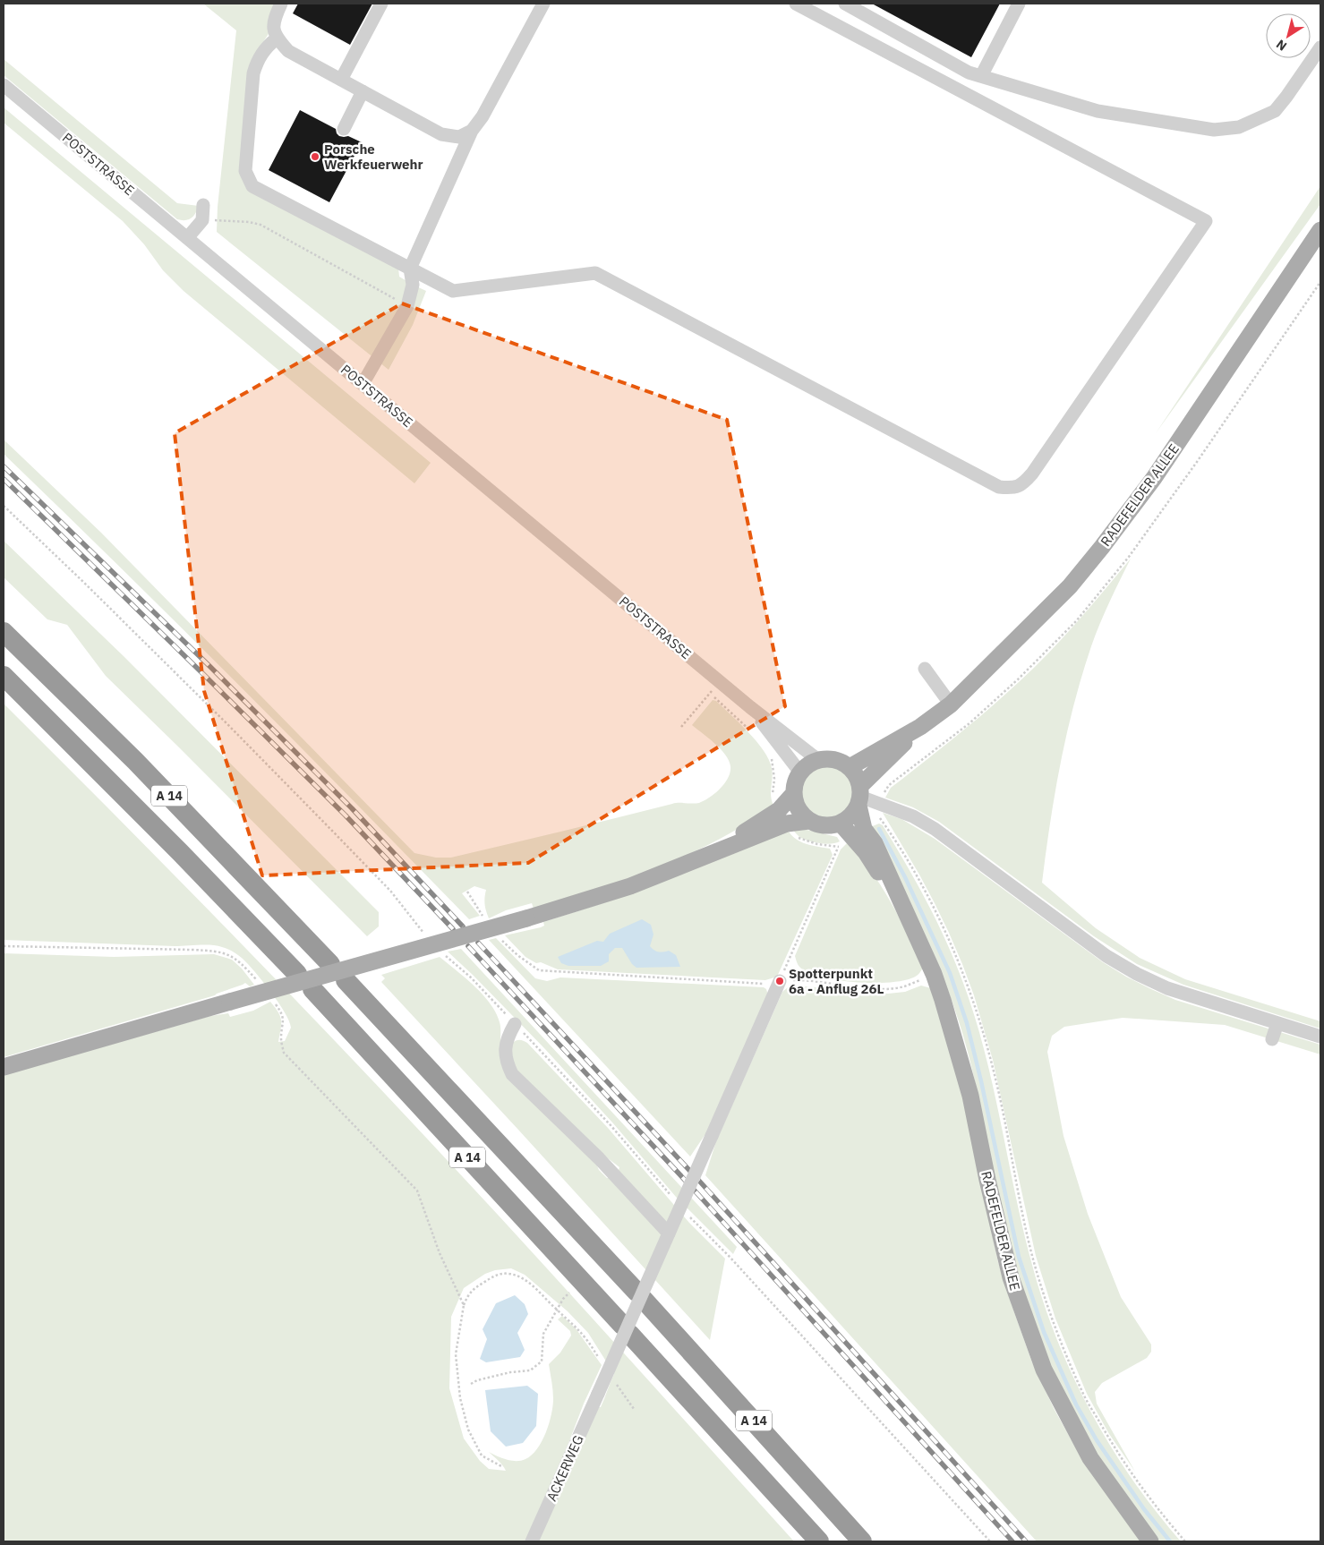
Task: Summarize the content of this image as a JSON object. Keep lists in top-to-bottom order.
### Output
{
  "streets": {
    "highway": ["A 14"],
    "main road": ["RADEFELDER ALLEE"],
    "street": ["POSTSTRASSE", "ACKERWEG"]
  },
  "crossings": [
    ["POSTSTRASSE", "RADEFELDER ALLEE"]
  ],
  "places": ["Porsche Werkfeuerwehr", "Spotterpunkt 6a - Anflug 26L"],
  "north": "bottom left"
}
